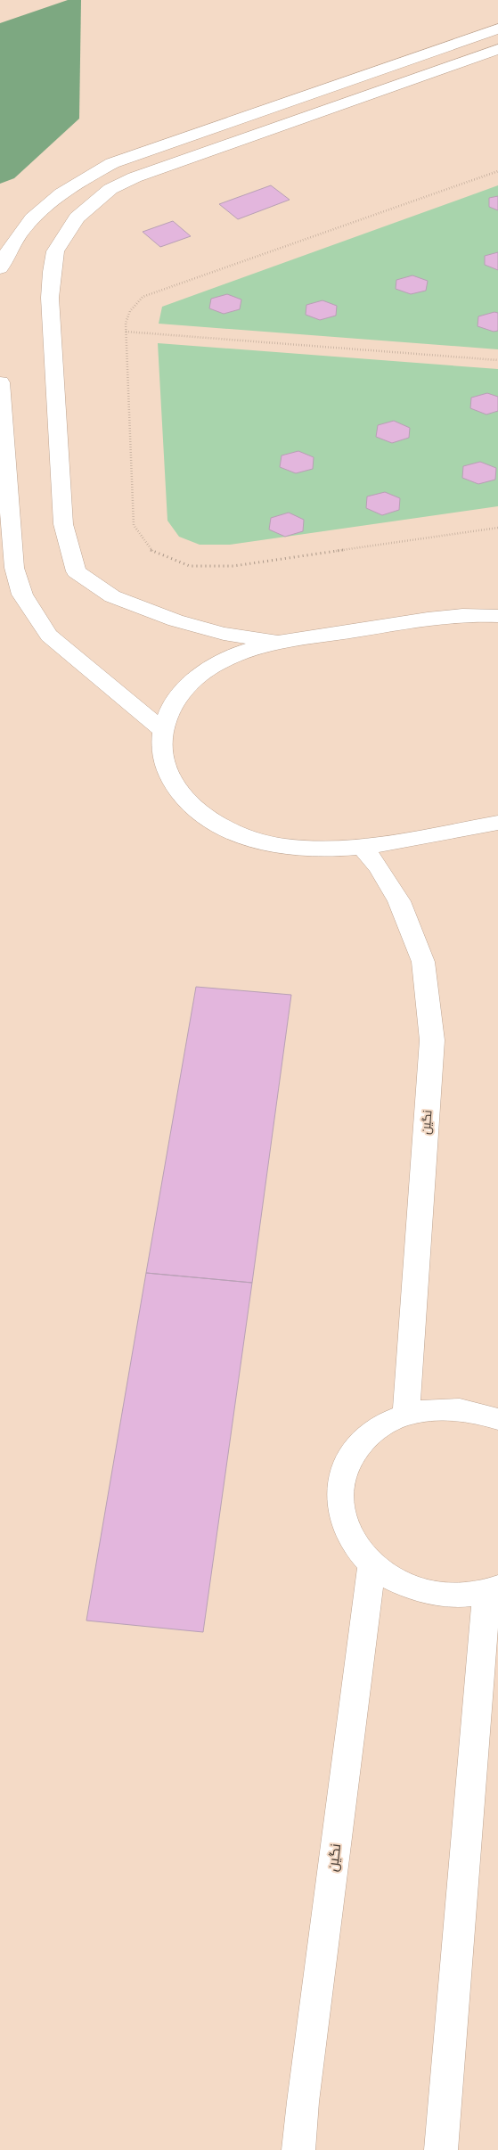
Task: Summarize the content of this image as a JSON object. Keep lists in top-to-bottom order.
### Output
{
  "streets": {
    "street": ["نگین"]
  }
}
